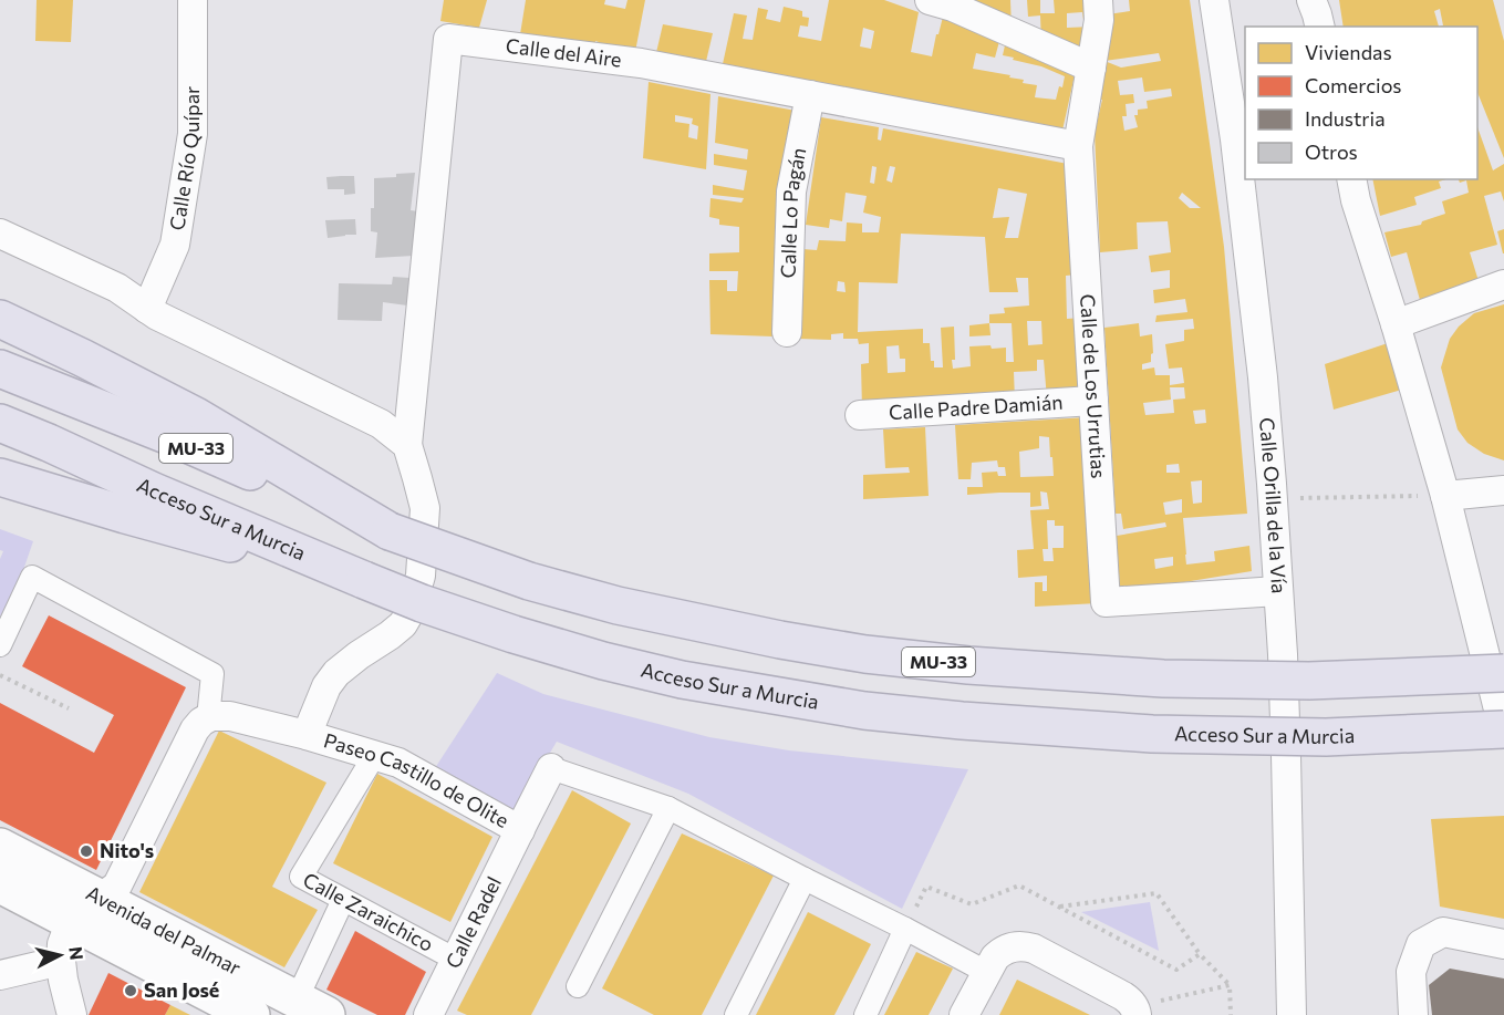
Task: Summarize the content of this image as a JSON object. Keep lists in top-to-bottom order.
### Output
{
  "streets": {
    "highway": ["MU-33", "Acceso Sur a Murcia"],
    "main road": ["Avenida del Palmar"],
    "street": [
      "Calle del Aire",
      "Calle Río Quípar",
      "Calle Lo Pagán",
      "Calle de Los Urrutias",
      "Calle Padre Damián",
      "Calle Orilla de la Vía",
      "Paseo Castillo de Olite",
      "Calle Zaraichico",
      "Calle Radel"
    ]
  },
  "crossings": [
    ["Calle del Aire", "Calle Lo Pagán"],
    ["Calle del Aire", "Calle de Los Urrutias"],
    ["Calle de Los Urrutias", "Calle Padre Damián"],
    ["Calle de Los Urrutias", "Calle Orilla de la Vía"],
    ["Paseo Castillo de Olite", "Calle Zaraichico"],
    ["Paseo Castillo de Olite", "Calle Radel"],
    ["Calle Zaraichico", "Calle Radel"]
  ],
  "places": ["Nito's", "San José"],
  "legend": [
    "Viviendas",
    "Comercios",
    "Industria",
    "Otros"
  ],
  "north": "right"
}
